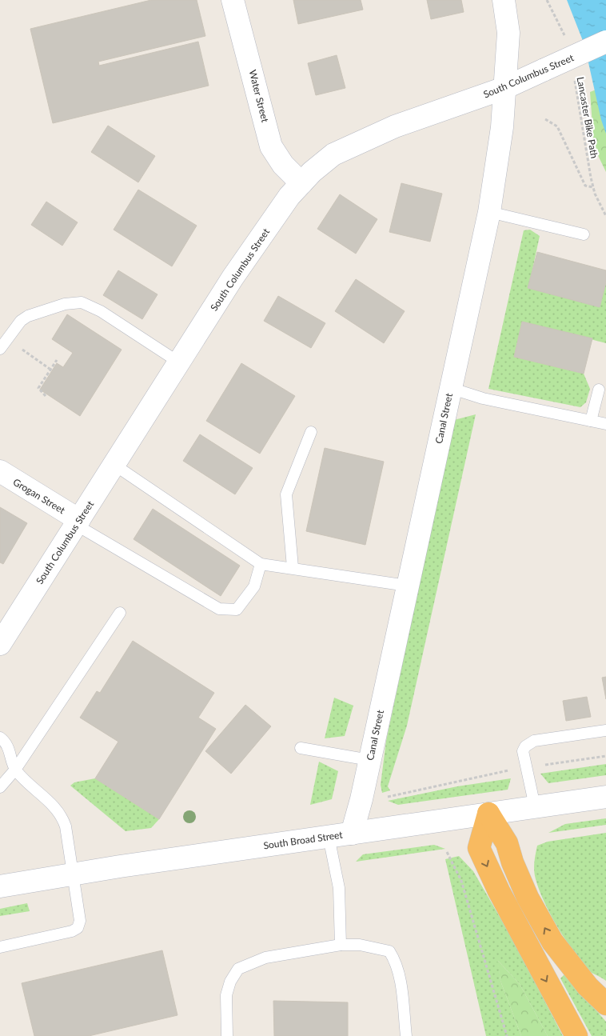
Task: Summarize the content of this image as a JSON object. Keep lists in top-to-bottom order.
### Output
{
  "streets": {
    "street": [
      "South Columbus Street",
      "Water Street",
      "Canal Street",
      "Grogan Street",
      "South Broad Street"
    ],
    "path": ["Lancaster Bike Path"]
  },
  "crossings": [
    ["South Columbus Street", "Water Street"],
    ["South Columbus Street", "Canal Street"],
    ["South Columbus Street", "Grogan Street"],
    ["Canal Street", "South Broad Street"]
  ]
}
